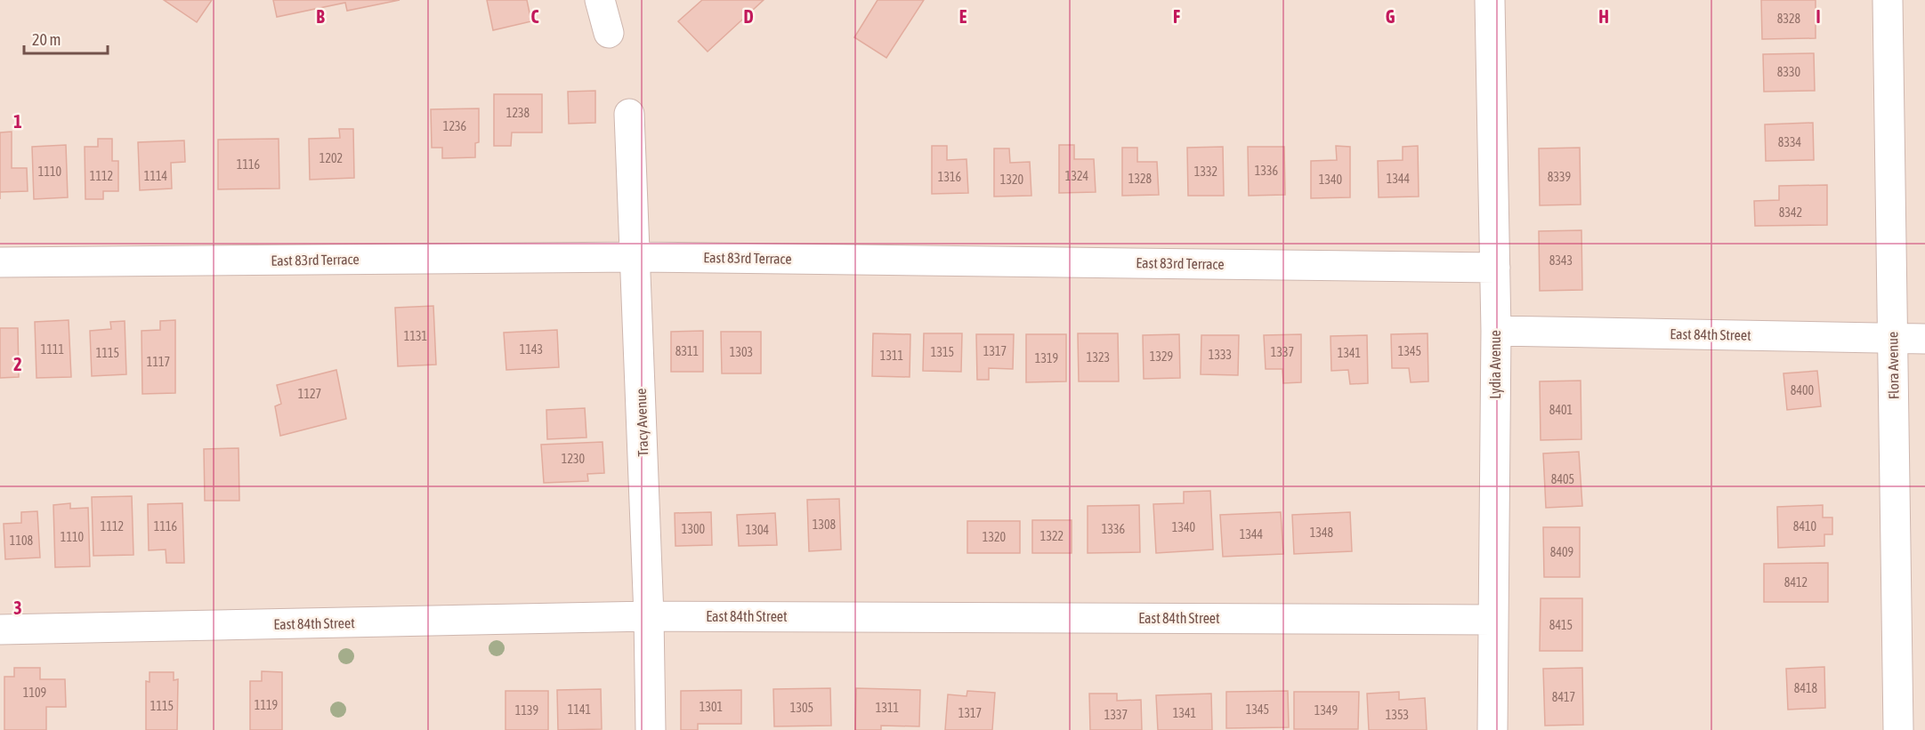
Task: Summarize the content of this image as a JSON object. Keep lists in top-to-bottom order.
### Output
{
  "streets": {
    "street": [
      "East 83rd Terrace",
      "East 84th Street",
      "Lydia Avenue",
      "Flora Avenue",
      "Tracy Avenue"
    ]
  },
  "crossings": [
    ["East 83rd Terrace", "Lydia Avenue"],
    ["East 83rd Terrace", "Tracy Avenue"],
    ["East 84th Street", "Lydia Avenue"],
    ["East 84th Street", "Flora Avenue"],
    ["East 84th Street", "Tracy Avenue"]
  ],
  "house_numbers": [
    "8328",
    "8330",
    "1238",
    "1236",
    "8334",
    "1202",
    "1116",
    "1336",
    "1110",
    "1332",
    "1112",
    "1114",
    "1324",
    "1316",
    "8339",
    "1328",
    "1344",
    "1320",
    "1340",
    "8342",
    "8343",
    "1131",
    "1111",
    "1143",
    "8311",
    "1317",
    "1345",
    "1303",
    "1315",
    "1337",
    "1115",
    "1341",
    "1333",
    "1311",
    "1329",
    "1323",
    "1319",
    "1117",
    "8400",
    "1127",
    "8401",
    "1230",
    "8405",
    "1308",
    "1112",
    "1116",
    "8410",
    "1340",
    "1300",
    "1336",
    "1304",
    "1348",
    "1344",
    "1322",
    "1110",
    "1320",
    "1108",
    "8409",
    "8412",
    "8415",
    "8418",
    "1109",
    "8417",
    "1119",
    "1115",
    "1301",
    "1305",
    "1311",
    "1141",
    "1345",
    "1139",
    "1349",
    "1317",
    "1341",
    "1337",
    "1353"
  ],
  "scale_bar": "20 m",
  "grid": {
    "columns": [
      "B",
      "C",
      "D",
      "E",
      "F",
      "G",
      "H",
      "I"
    ],
    "rows": ["1", "2", "3"]
  }
}
